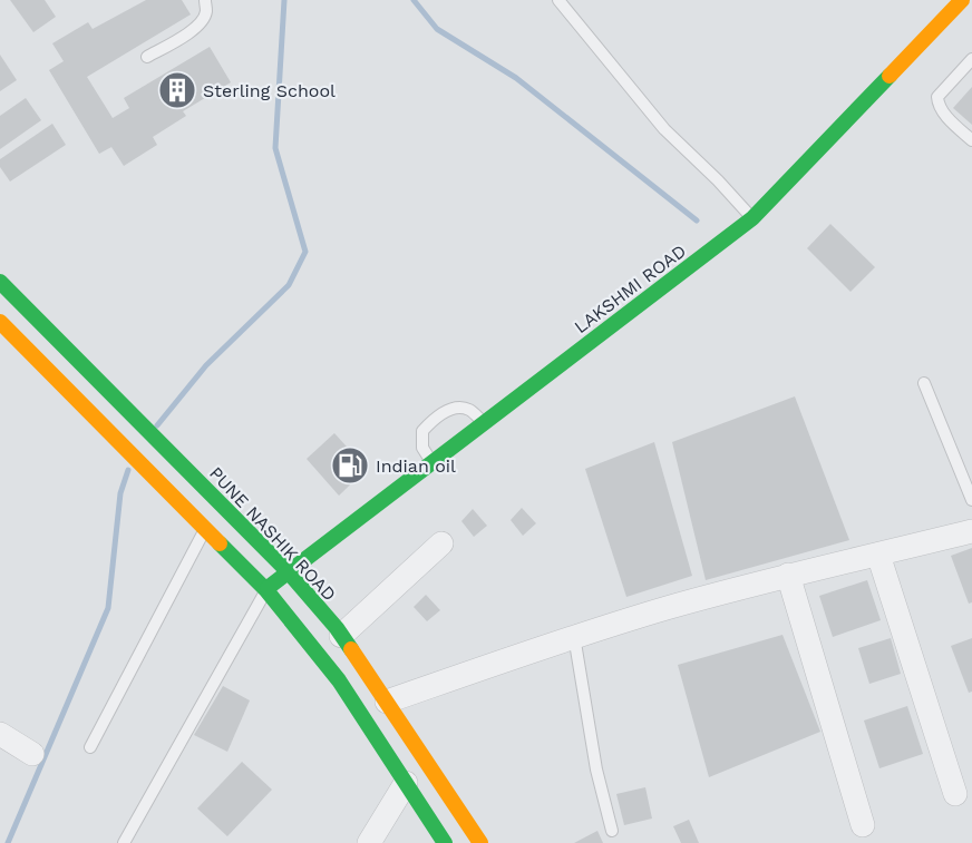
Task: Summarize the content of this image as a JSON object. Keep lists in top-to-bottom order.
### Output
{
  "streets": {
    "main road": ["LAKSHMI ROAD", "PUNE NASHIK ROAD"]
  },
  "crossings": [
    ["LAKSHMI ROAD", "PUNE NASHIK ROAD"]
  ],
  "places": {
    "building": ["Sterling School"],
    "fuel station": ["Indian oil"]
  }
}
